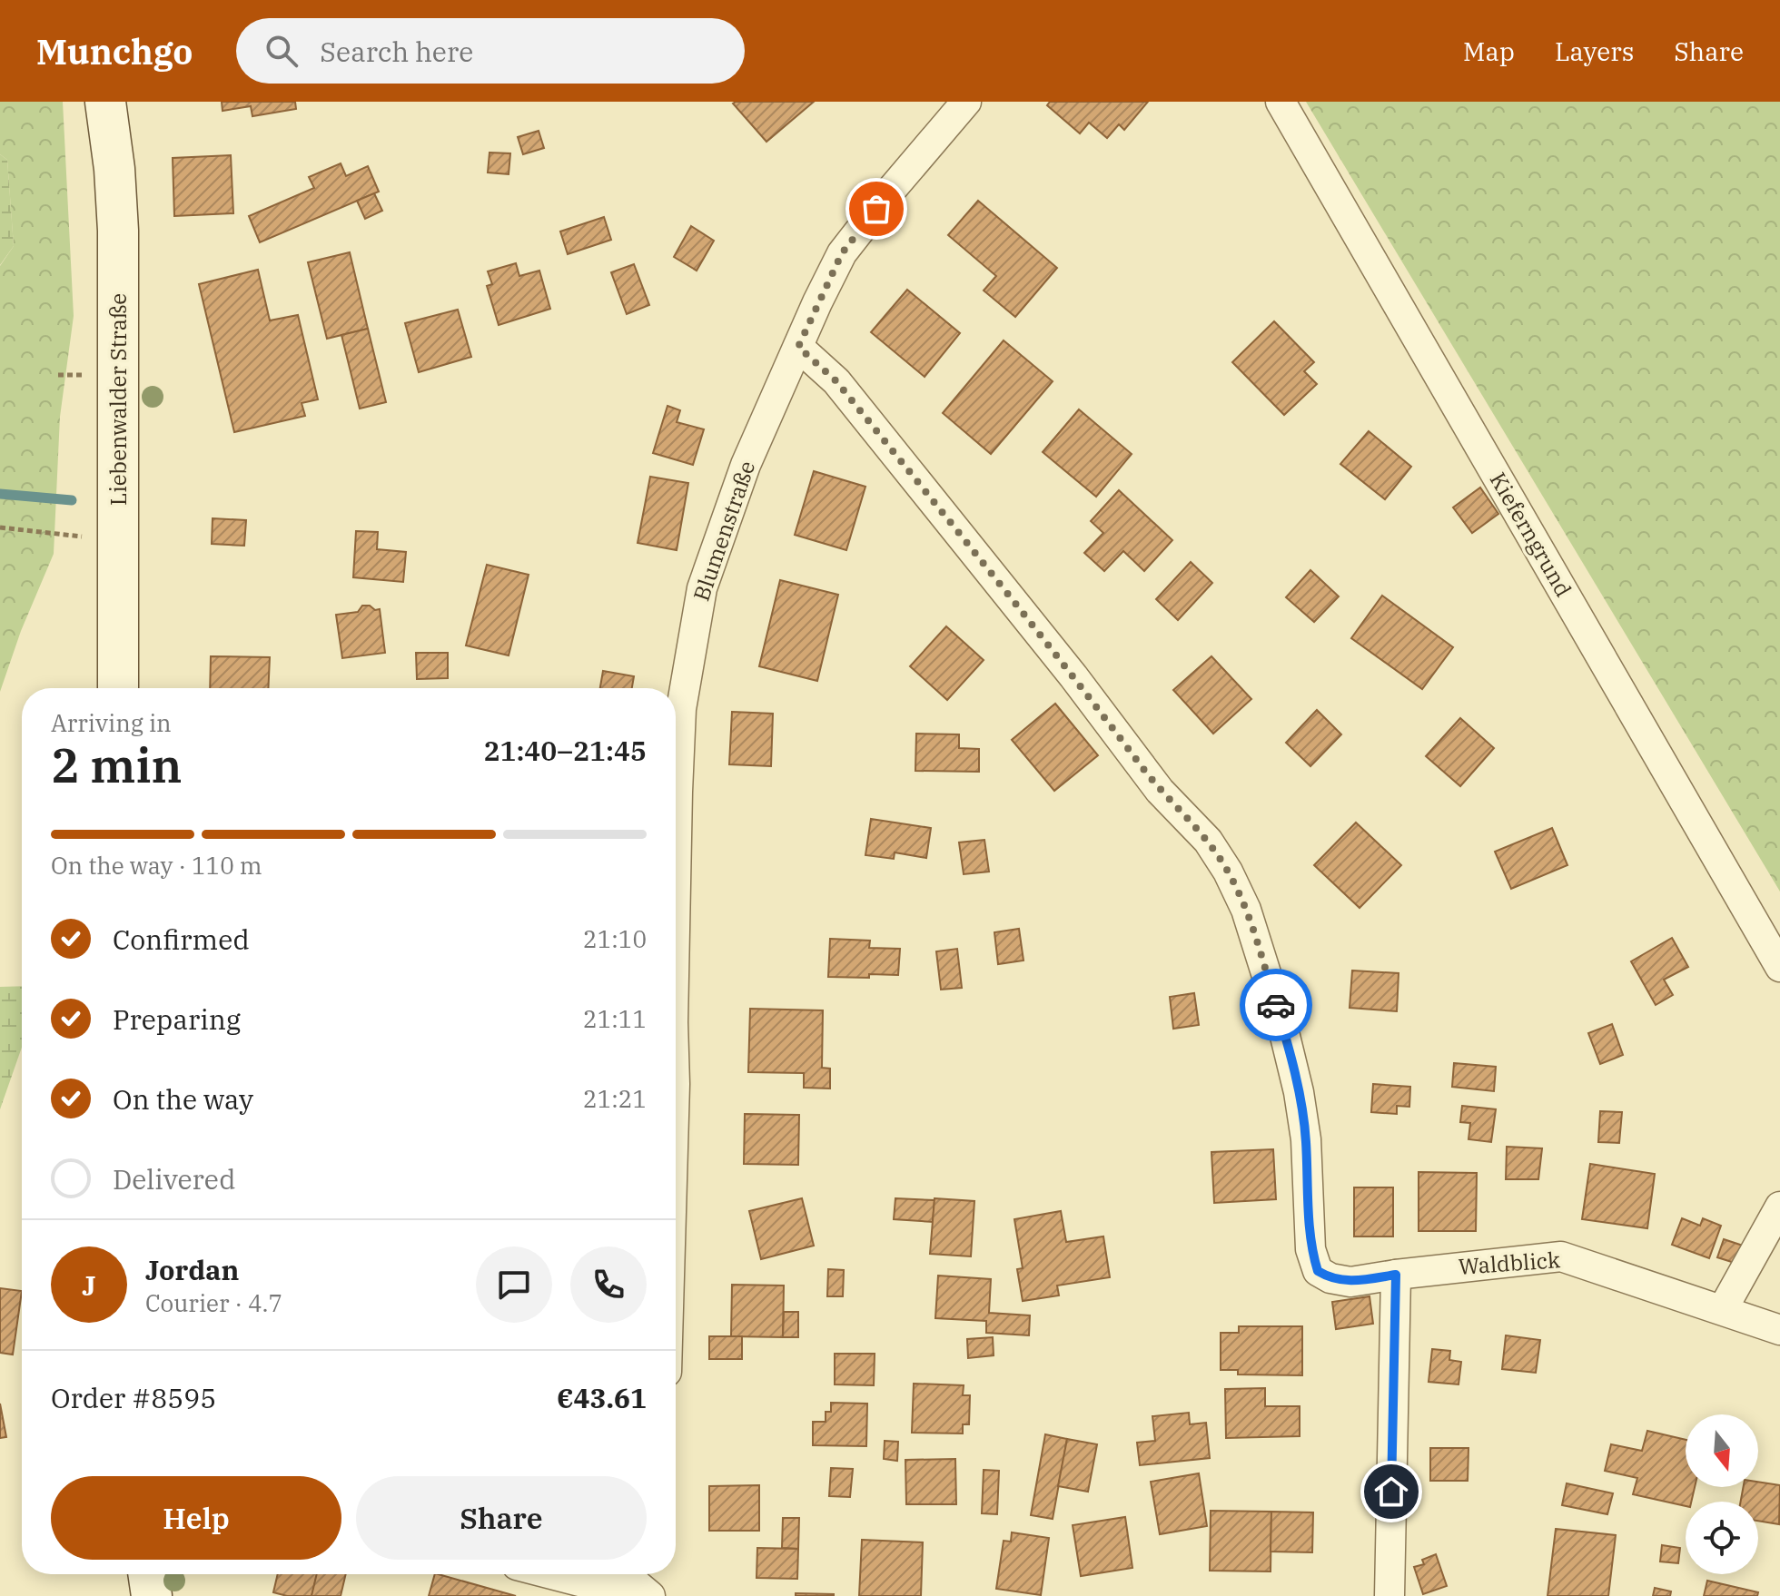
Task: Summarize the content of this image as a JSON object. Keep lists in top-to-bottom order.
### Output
{
  "streets": {
    "main road": ["Liebenwalder Straße"],
    "street": ["Blumenstraße", "Kieferngrund", "Waldblick"]
  },
  "crossings": [
    ["Blumenstraße", "Waldblick"]
  ],
  "north": "bottom",
  "page": {
    "header": "Munchgo",
    "search": "Search here",
    "nav": ["Map", "Layers", "Share"],
    "heading": ["2 min", "Arriving in", "21:40–21:45"],
    "panel": [
      "Jordan",
      "Courier · 4.7",
      "Order #8595",
      "€43.61"
    ],
    "bar": "On the way · 110 m",
    "list": [
      ["Confirmed", "21:10"],
      ["Preparing", "21:11"],
      ["On the way", "21:21"],
      "Delivered"
    ],
    "round": "J",
    "buttons": ["Help", "Share"]
  }
}
